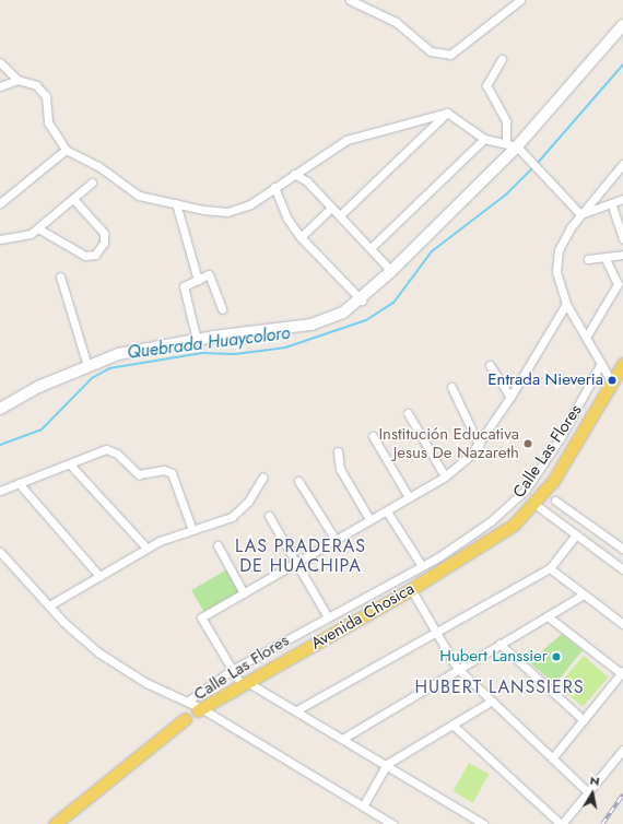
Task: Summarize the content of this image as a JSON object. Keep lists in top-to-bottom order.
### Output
{
  "streets": {
    "main road": ["Avenida Chosica"],
    "street": ["Calle Las Flores"]
  },
  "districts": ["LAS PRADERAS DE HUACHIPA", "HUBERT LANSSIERS"],
  "water": ["Quebrada Huaycoloro"],
  "places": ["Entrada Nieveria", "Institución Educativa Jesus De Nazareth", "Hubert Lanssier"],
  "north": "top"
}
